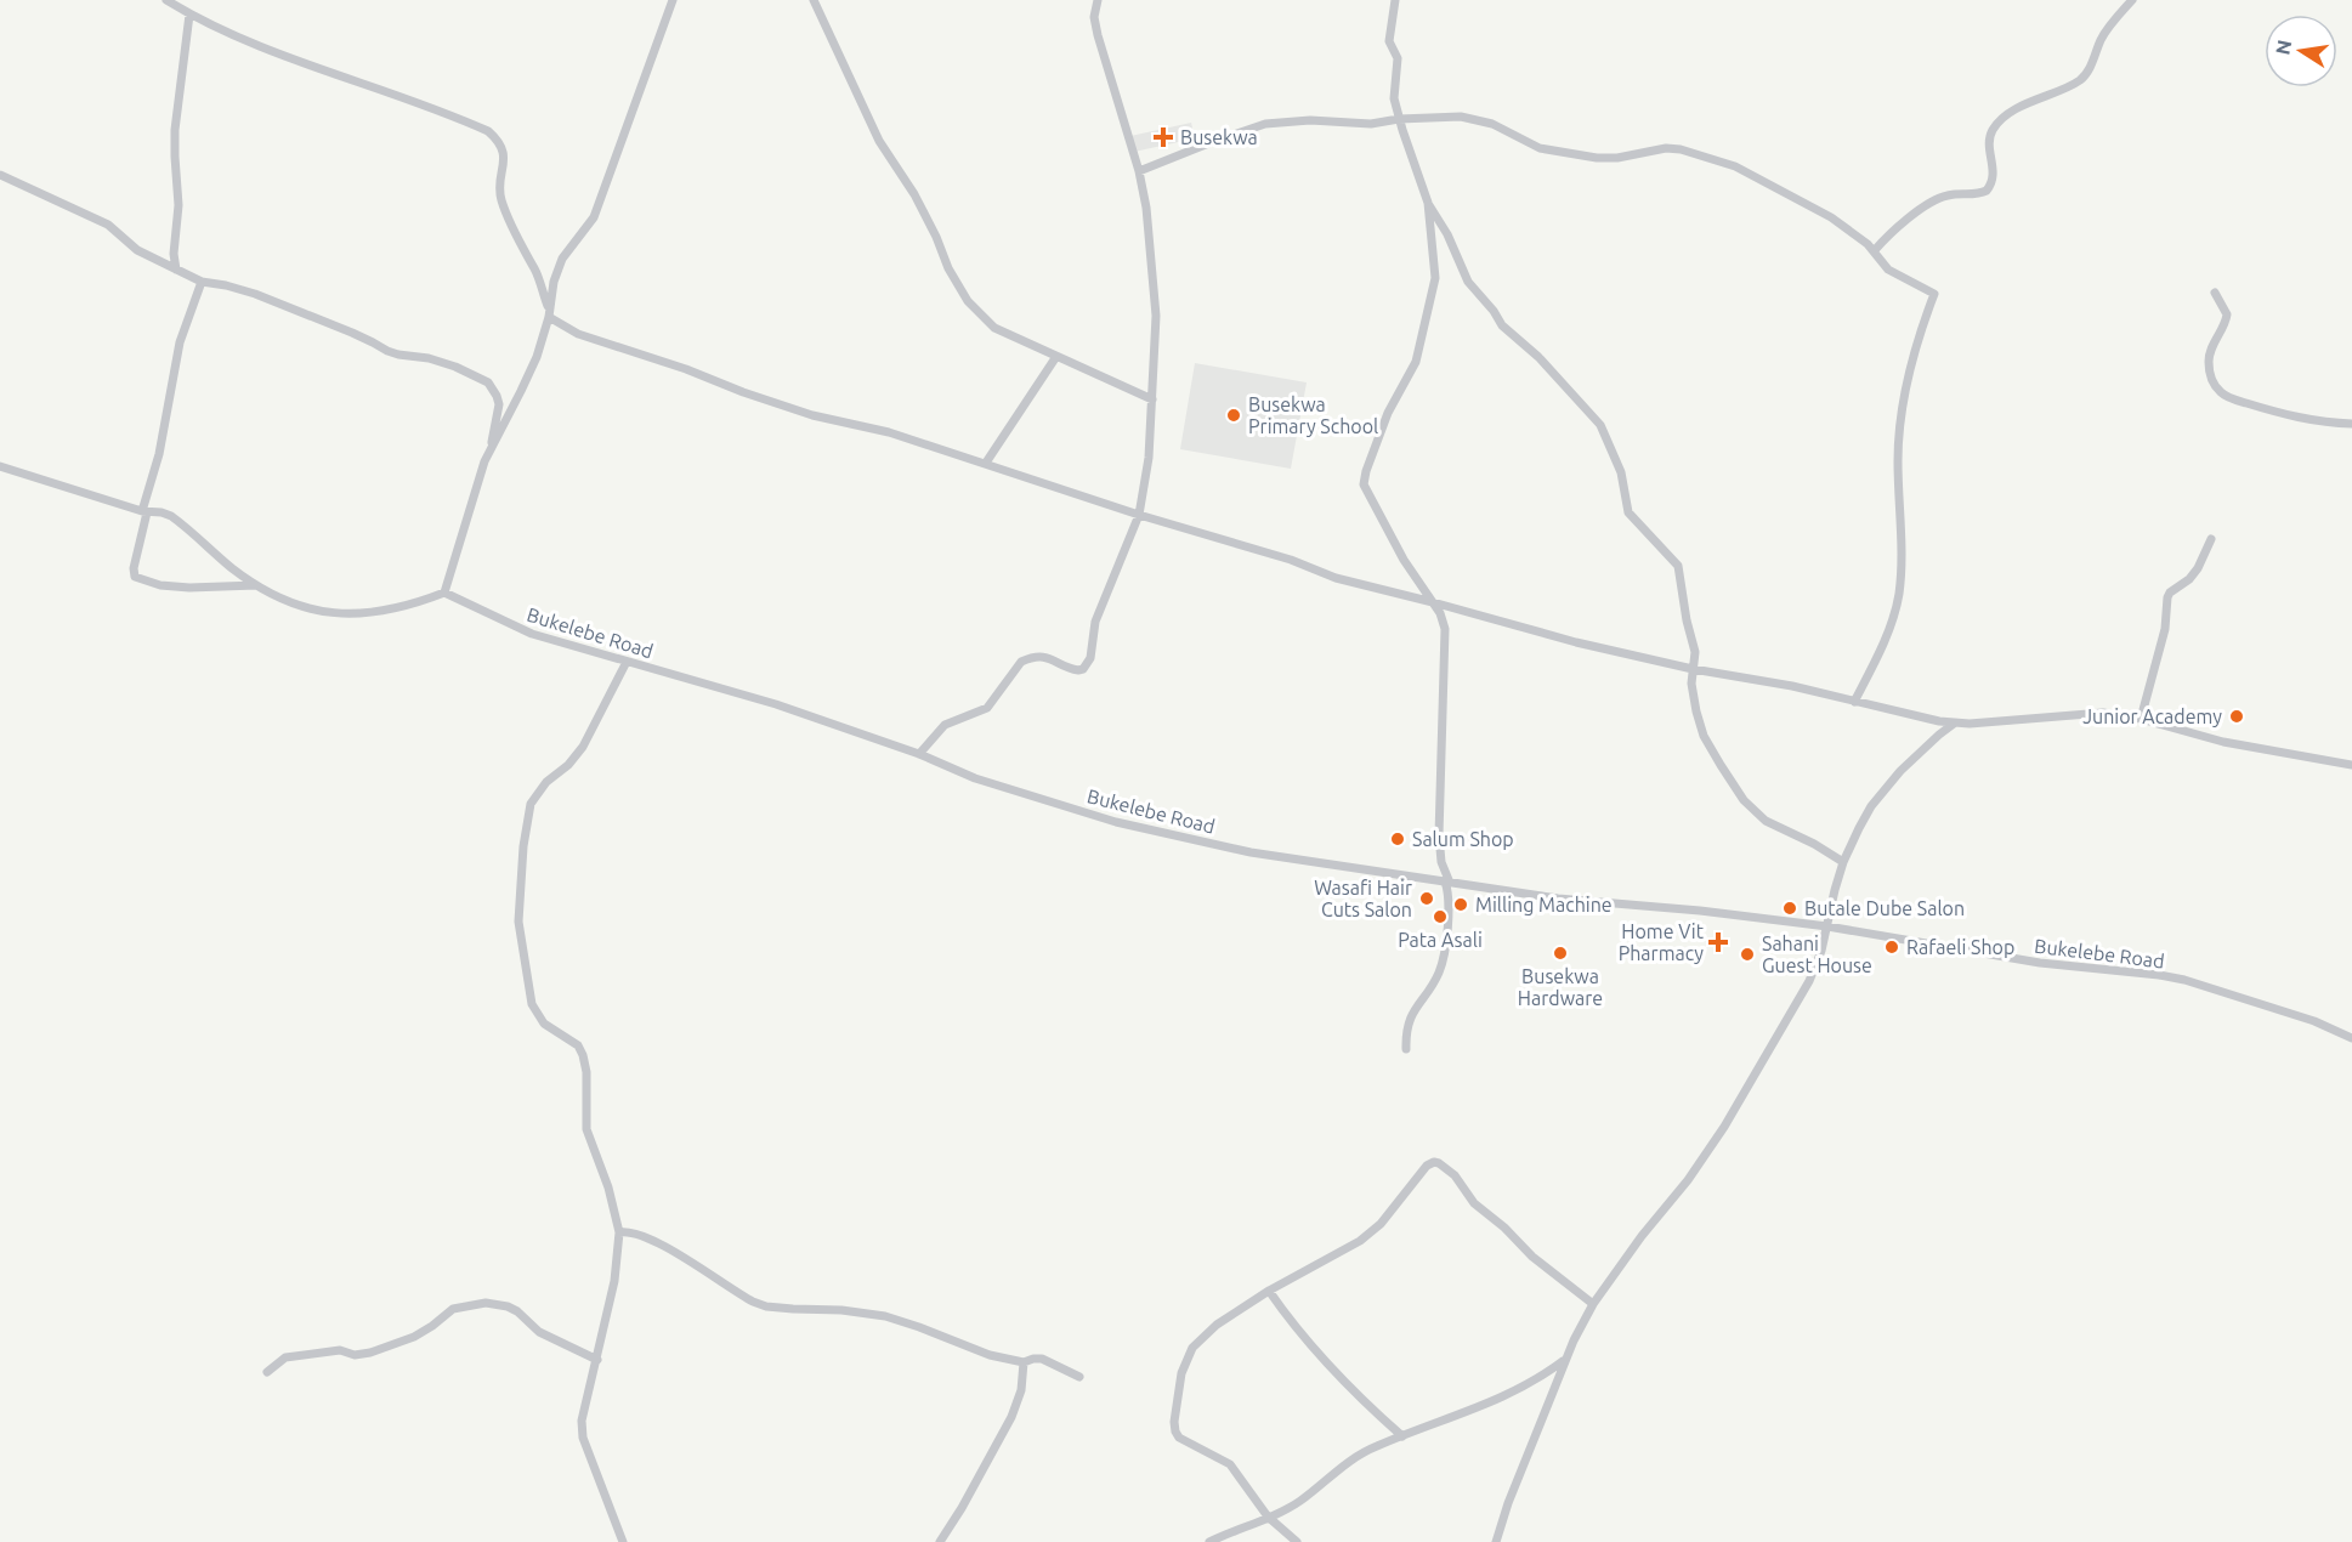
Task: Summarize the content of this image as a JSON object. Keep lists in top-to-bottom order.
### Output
{
  "streets": {
    "street": ["Bukelebe Road"]
  },
  "places": {
    "health": ["Busekwa", "Home Vit Pharmacy"],
    "other": [
      "Busekwa Primary School",
      "Junior Academy",
      "Salum Shop",
      "Wasafi Hair Cuts Salon",
      "Milling Machine",
      "Butale Dube Salon",
      "Pata Asali",
      "Rafaeli Shop",
      "Busekwa Hardware",
      "Sahani Guest House"
    ]
  },
  "north": "left"
}
